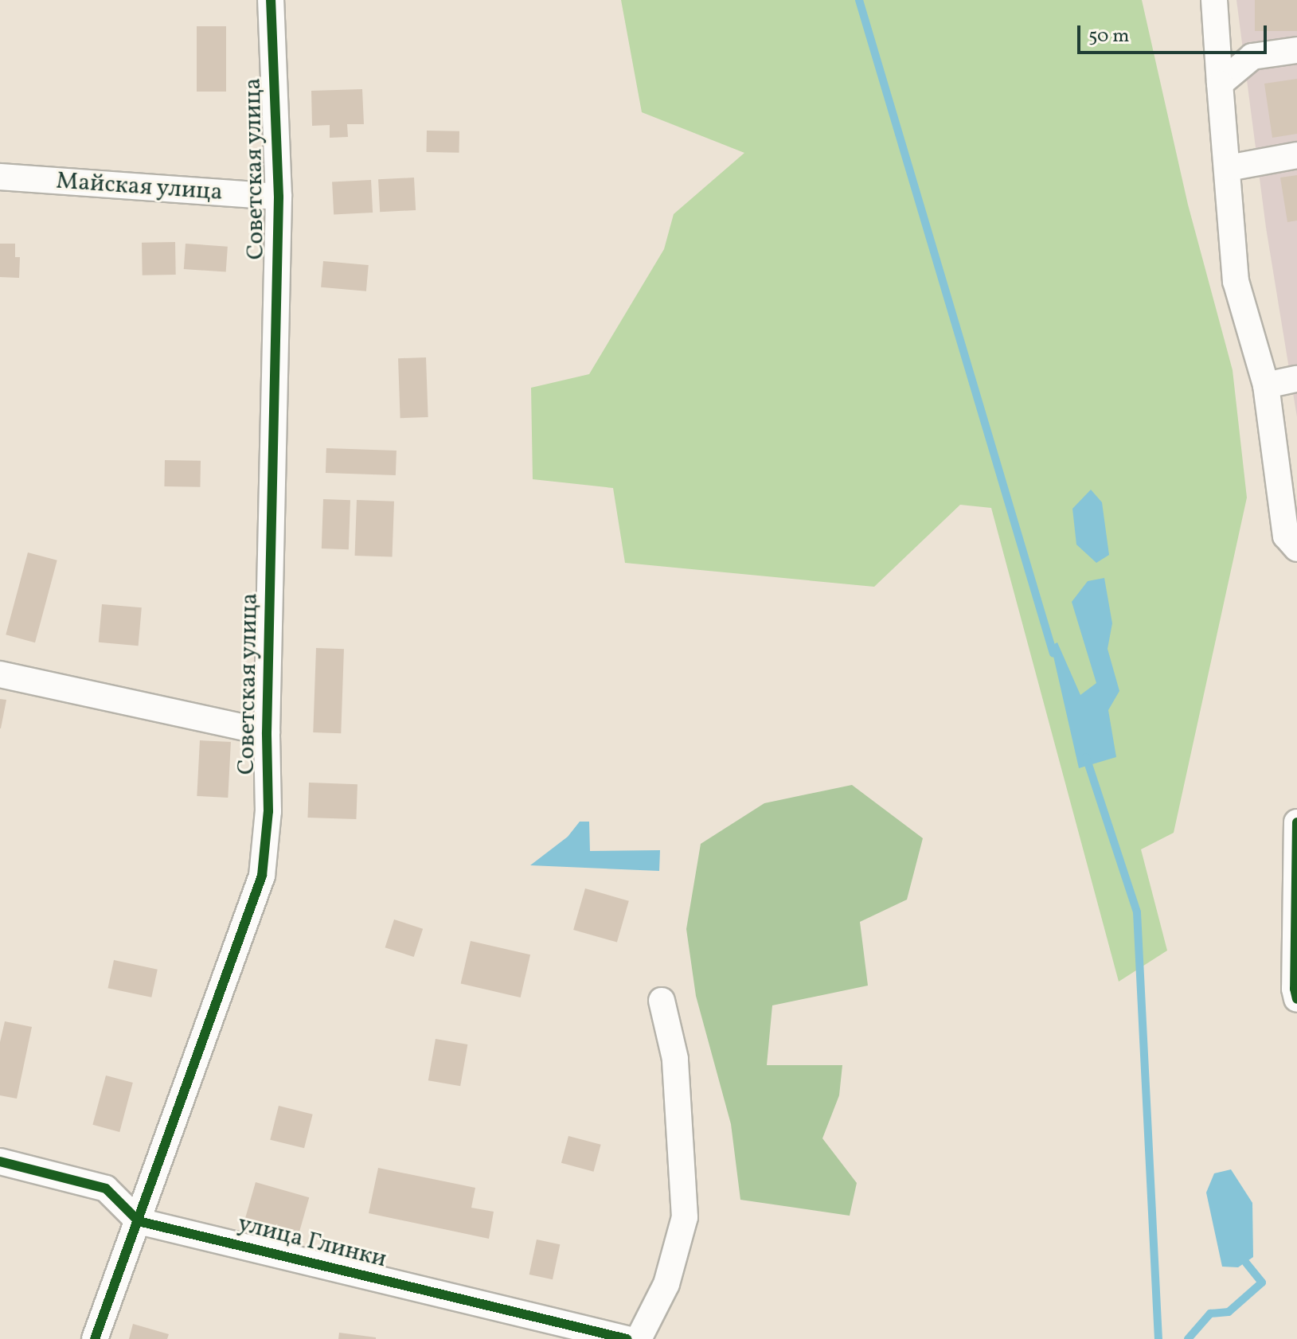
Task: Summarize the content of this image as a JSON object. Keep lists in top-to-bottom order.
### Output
{
  "streets": {
    "street": ["Советская улица", "Майская улица", "улица Глинки"]
  },
  "crossings": [
    ["Советская улица", "Майская улица"],
    ["Советская улица", "улица Глинки"]
  ],
  "scale_bar": "50 m"
}
